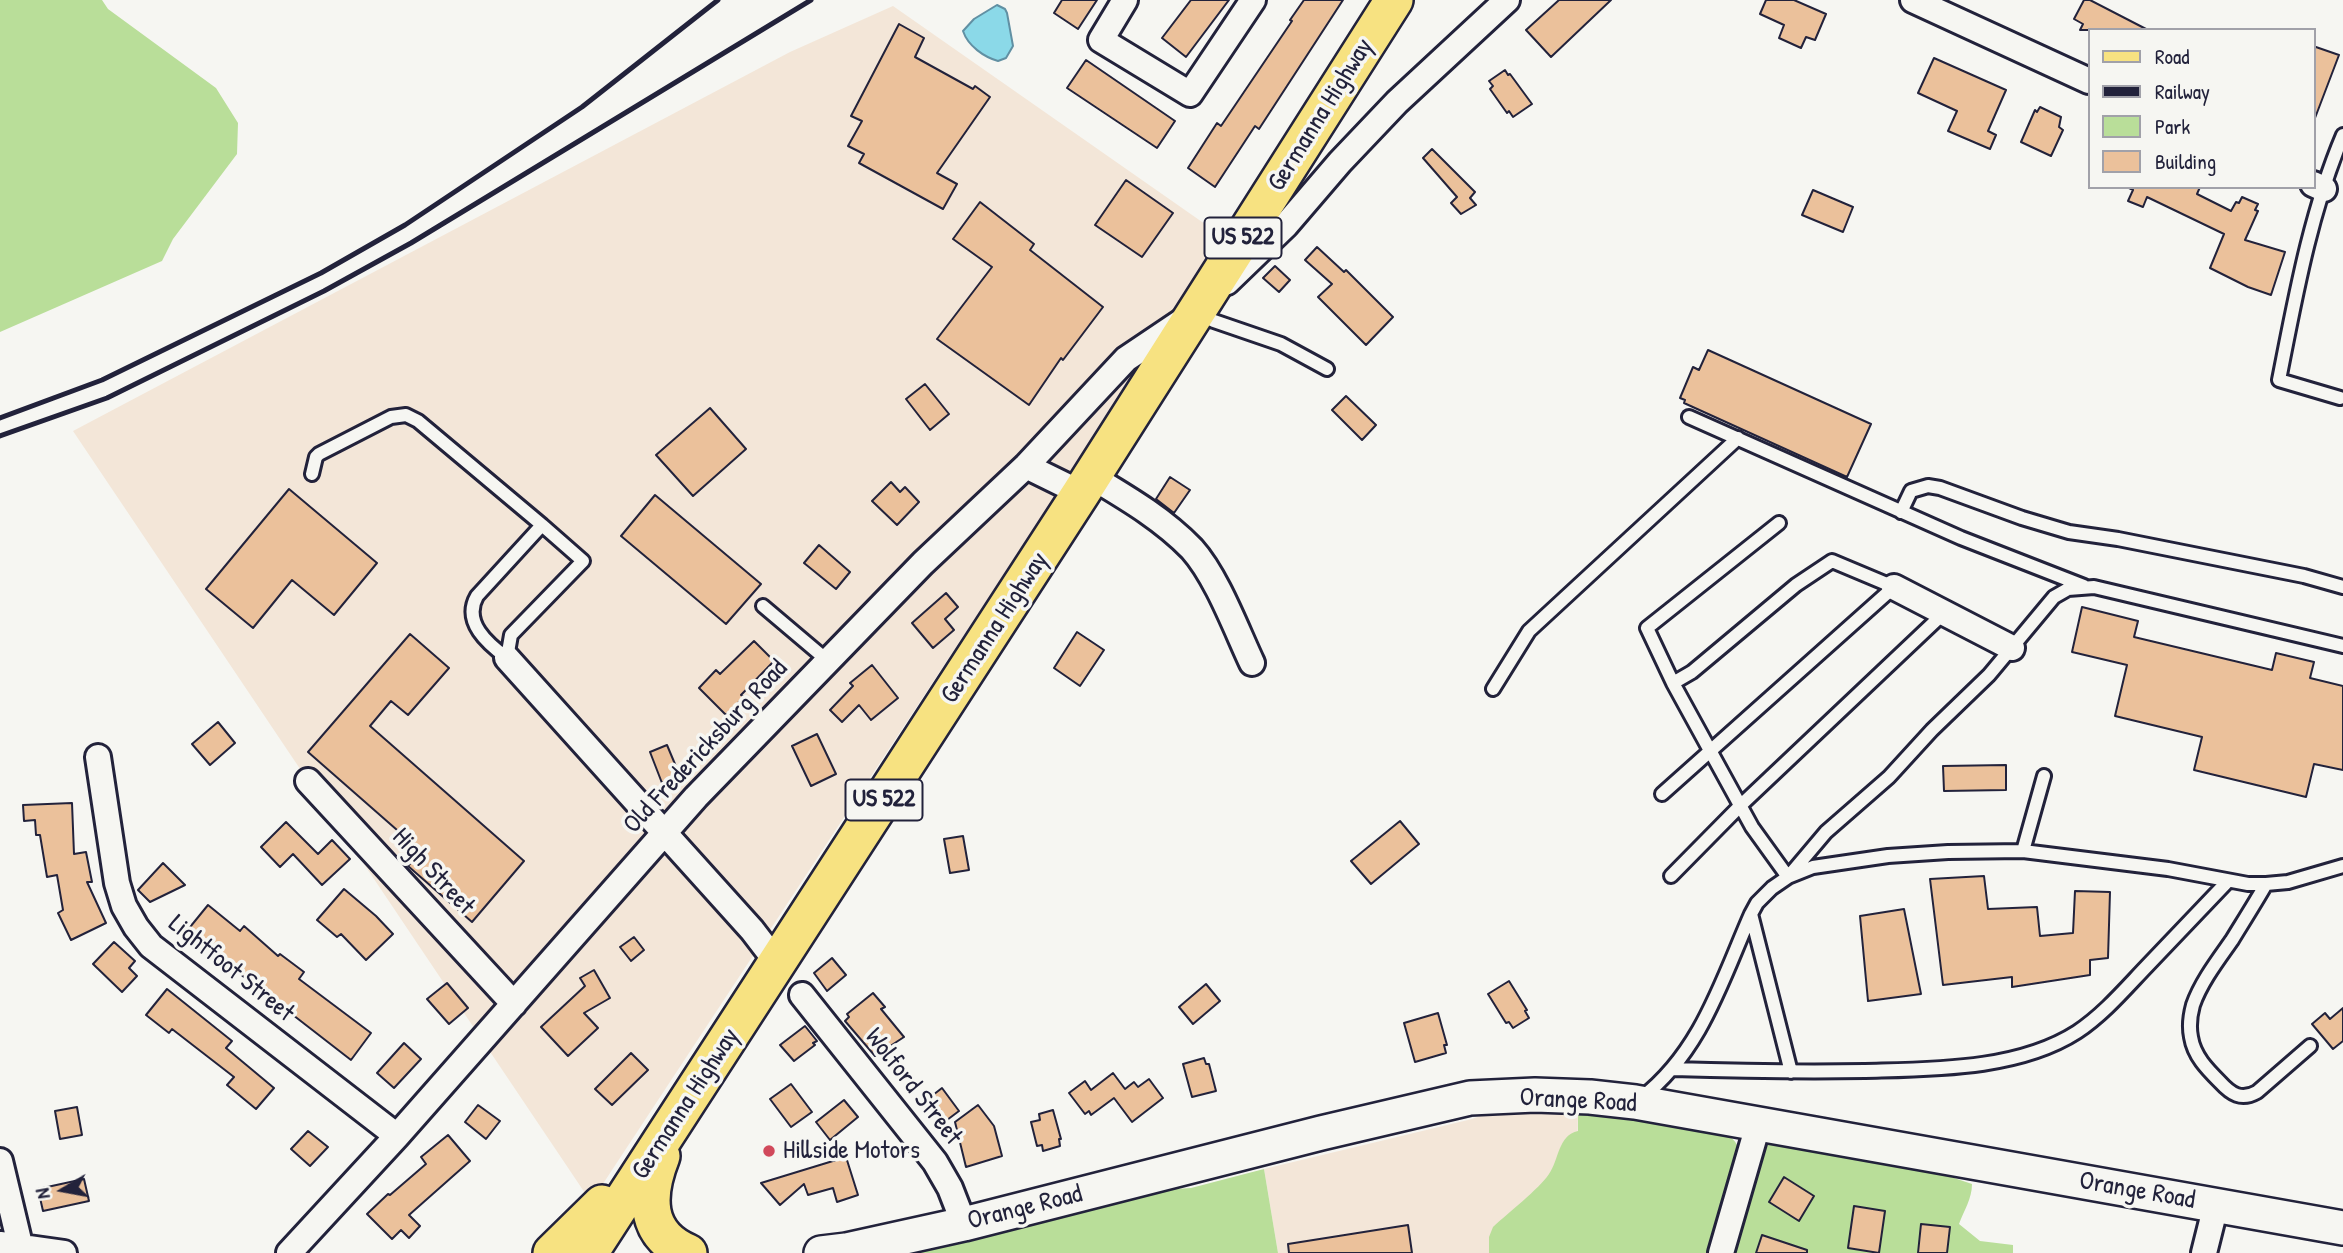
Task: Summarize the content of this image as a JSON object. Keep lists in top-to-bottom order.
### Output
{
  "streets": {
    "main road": ["Germanna Highway", "US 522", "Orange Road"],
    "street": [
      "Old Fredericksburg Road",
      "High Street",
      "Lightfoot Street",
      "Wolford Street"
    ]
  },
  "crossings": [
    ["Germanna Highway", "Old Fredericksburg Road"],
    ["Old Fredericksburg Road", "High Street"],
    ["Old Fredericksburg Road", "Lightfoot Street"],
    ["Wolford Street", "Orange Road"]
  ],
  "places": ["Hillside Motors"],
  "legend": [
    "Road",
    "Railway",
    "Park",
    "Building"
  ],
  "north": "left"
}
